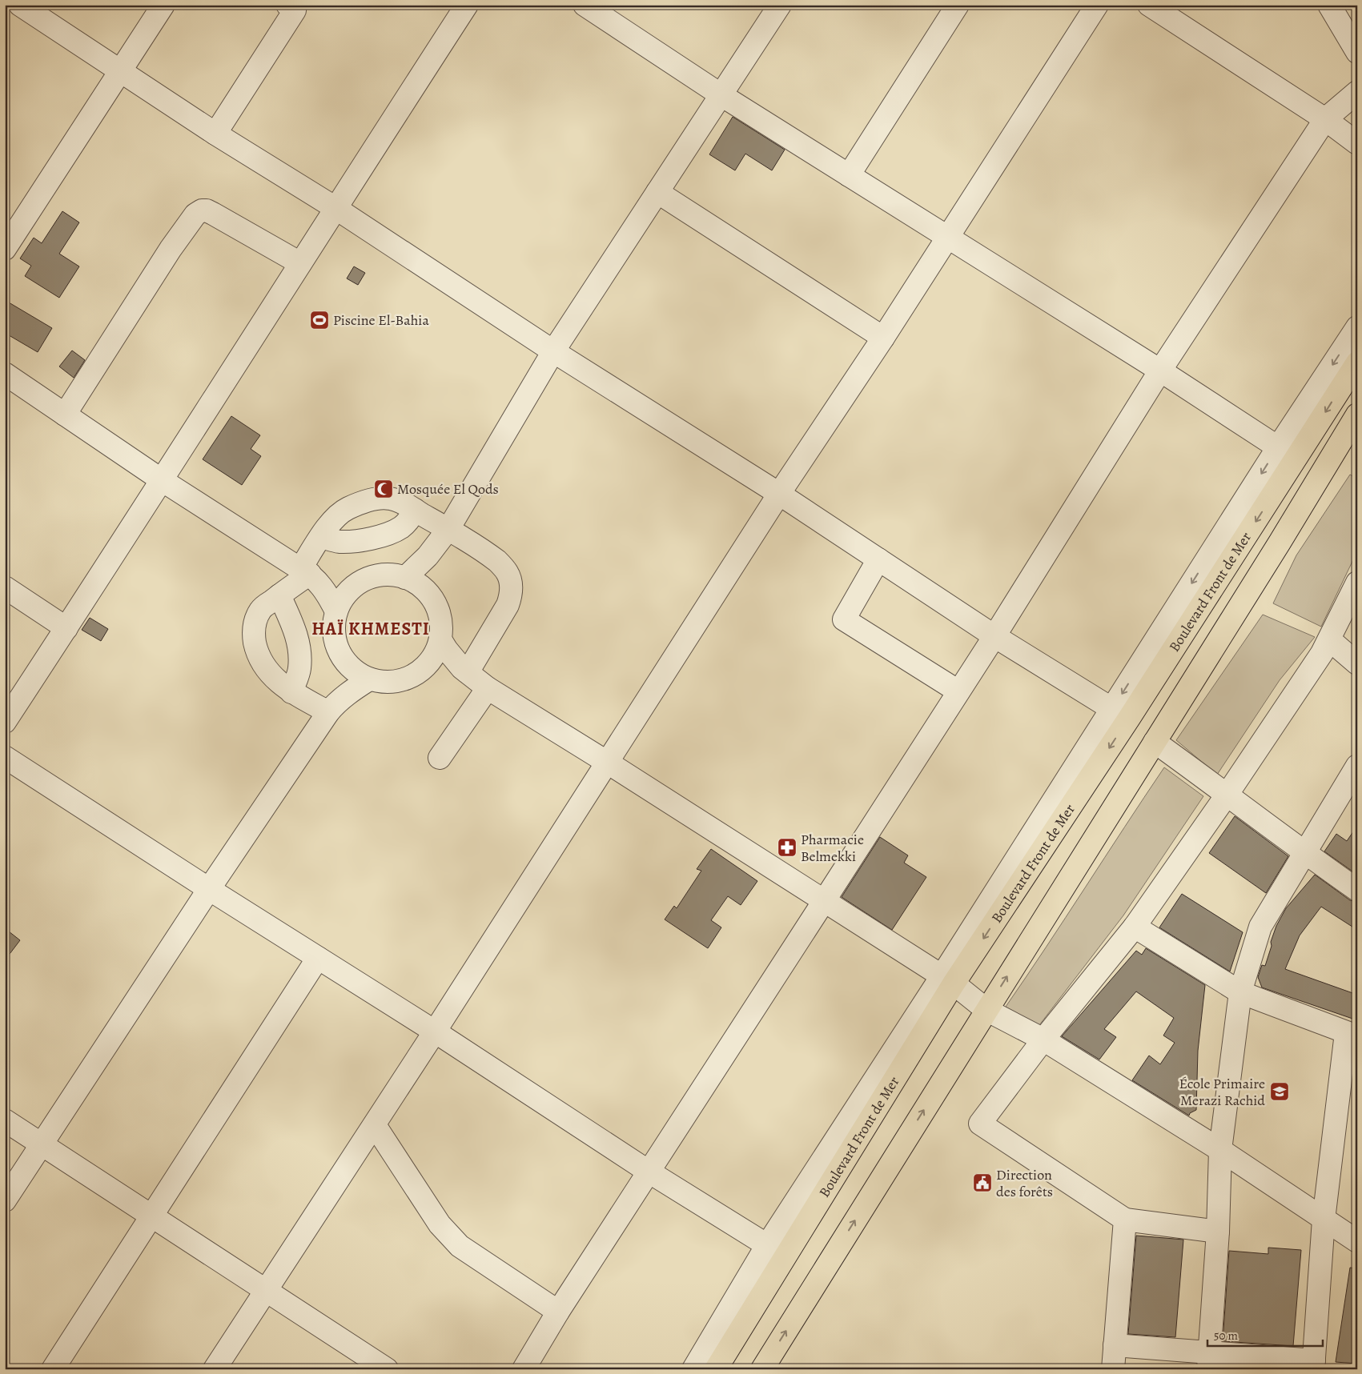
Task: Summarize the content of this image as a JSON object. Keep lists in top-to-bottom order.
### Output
{
  "streets": {
    "main road": ["Boulevard Front de Mer"]
  },
  "districts": ["HAÏ KHMESTI"],
  "places": {
    "sports": ["Piscine El-Bahia"],
    "mosque": ["Mosquée El Qods"],
    "pharmacy": ["Pharmacie Belmekki"],
    "school or university": ["École Primaire Merazi Rachid"],
    "public building": ["Direction des forêts"]
  },
  "scale_bar": "50 m"
}
